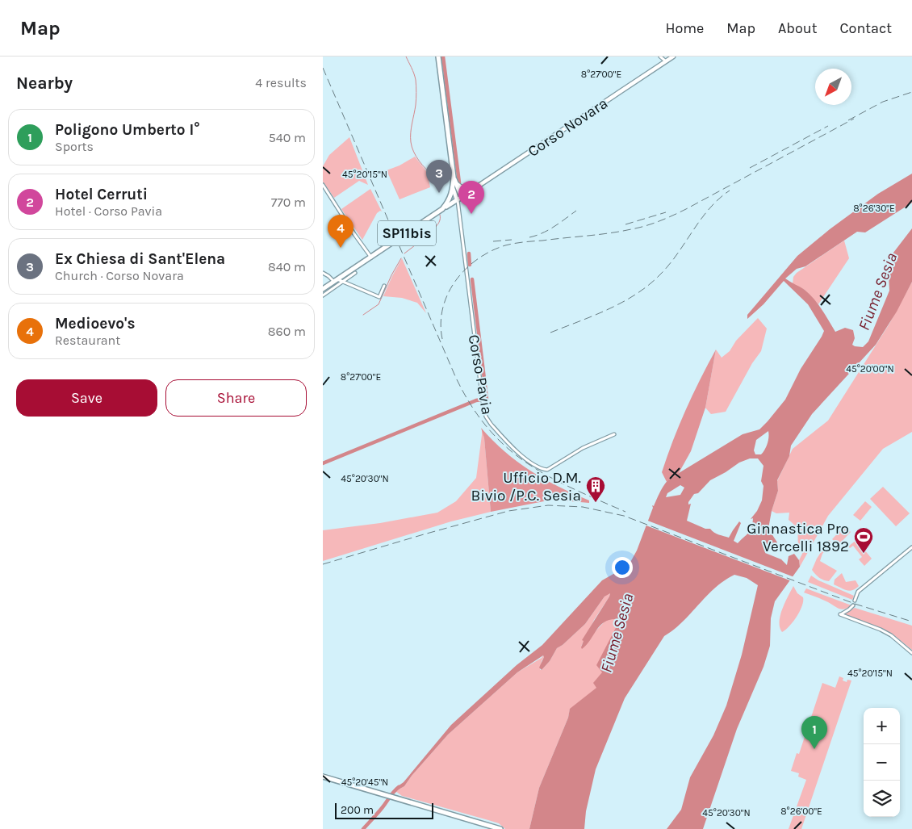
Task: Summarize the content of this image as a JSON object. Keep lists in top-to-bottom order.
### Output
{
  "streets": {
    "main road": ["Corso Novara", "SP11bis"],
    "street": ["Corso Pavia"]
  },
  "crossings": [
    ["Corso Novara", "SP11bis"],
    ["Corso Novara", "Corso Pavia"]
  ],
  "water": ["Fiume Sesia"],
  "places": {
    "building": ["Ufficio D.M. Bivio /P.C. Sesia"],
    "sports": ["Ginnastica Pro Vercelli 1892"]
  },
  "scale_bar": "200 m",
  "north": "bottom left",
  "page": {
    "header": "Map",
    "nav": [
      "Home",
      "Map",
      "About",
      "Contact"
    ],
    "heading": ["Nearby", "4 results"],
    "list": [
      {
        "mark": "1",
        "name": "Poligono Umberto I°",
        "note": "Sports",
        "value": "540 m"
      },
      {
        "mark": "2",
        "name": "Hotel Cerruti",
        "note": "Hotel · Corso Pavia",
        "value": "770 m"
      },
      {
        "mark": "3",
        "name": "Ex Chiesa di Sant'Elena",
        "note": "Church · Corso Novara",
        "value": "840 m"
      },
      {
        "mark": "4",
        "name": "Medioevo's",
        "note": "Restaurant",
        "value": "860 m"
      }
    ],
    "pins": [
      "3",
      "2",
      "4",
      "1"
    ],
    "buttons": ["Save", "Share"],
    "map_buttons": ["+", "−"],
    "scale": "200 m"
  },
  "coordinates": [
    "8°27'00\"E",
    "45°20'15\"N",
    "8°26'30\"E",
    "45°20'00\"N",
    "45°20'30\"N",
    "45°20'45\"N",
    "8°26'00\"E"
  ]
}
